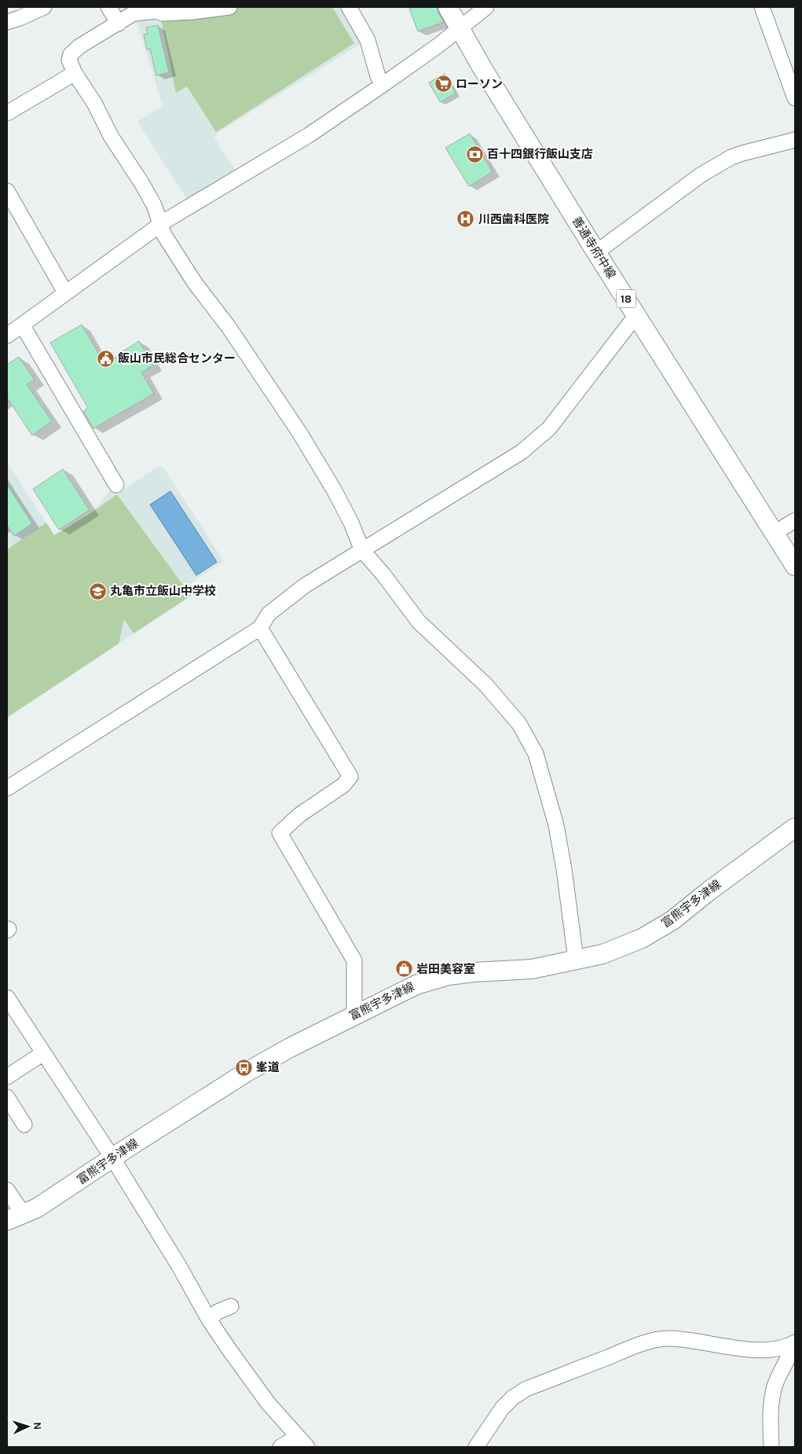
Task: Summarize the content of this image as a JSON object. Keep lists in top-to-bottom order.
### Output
{
  "streets": {
    "main road": ["善通寺府中線", "18", "富熊宇多津線"]
  },
  "places": {
    "supermarket": ["ローソン"],
    "bank": ["百十四銀行飯山支店"],
    "hospital": ["川西歯科医院"],
    "public building": ["飯山市民総合センター"],
    "school or university": ["丸亀市立飯山中学校"],
    "shop": ["岩田美容室"],
    "bus stop": ["峯道"]
  },
  "north": "right"
}
